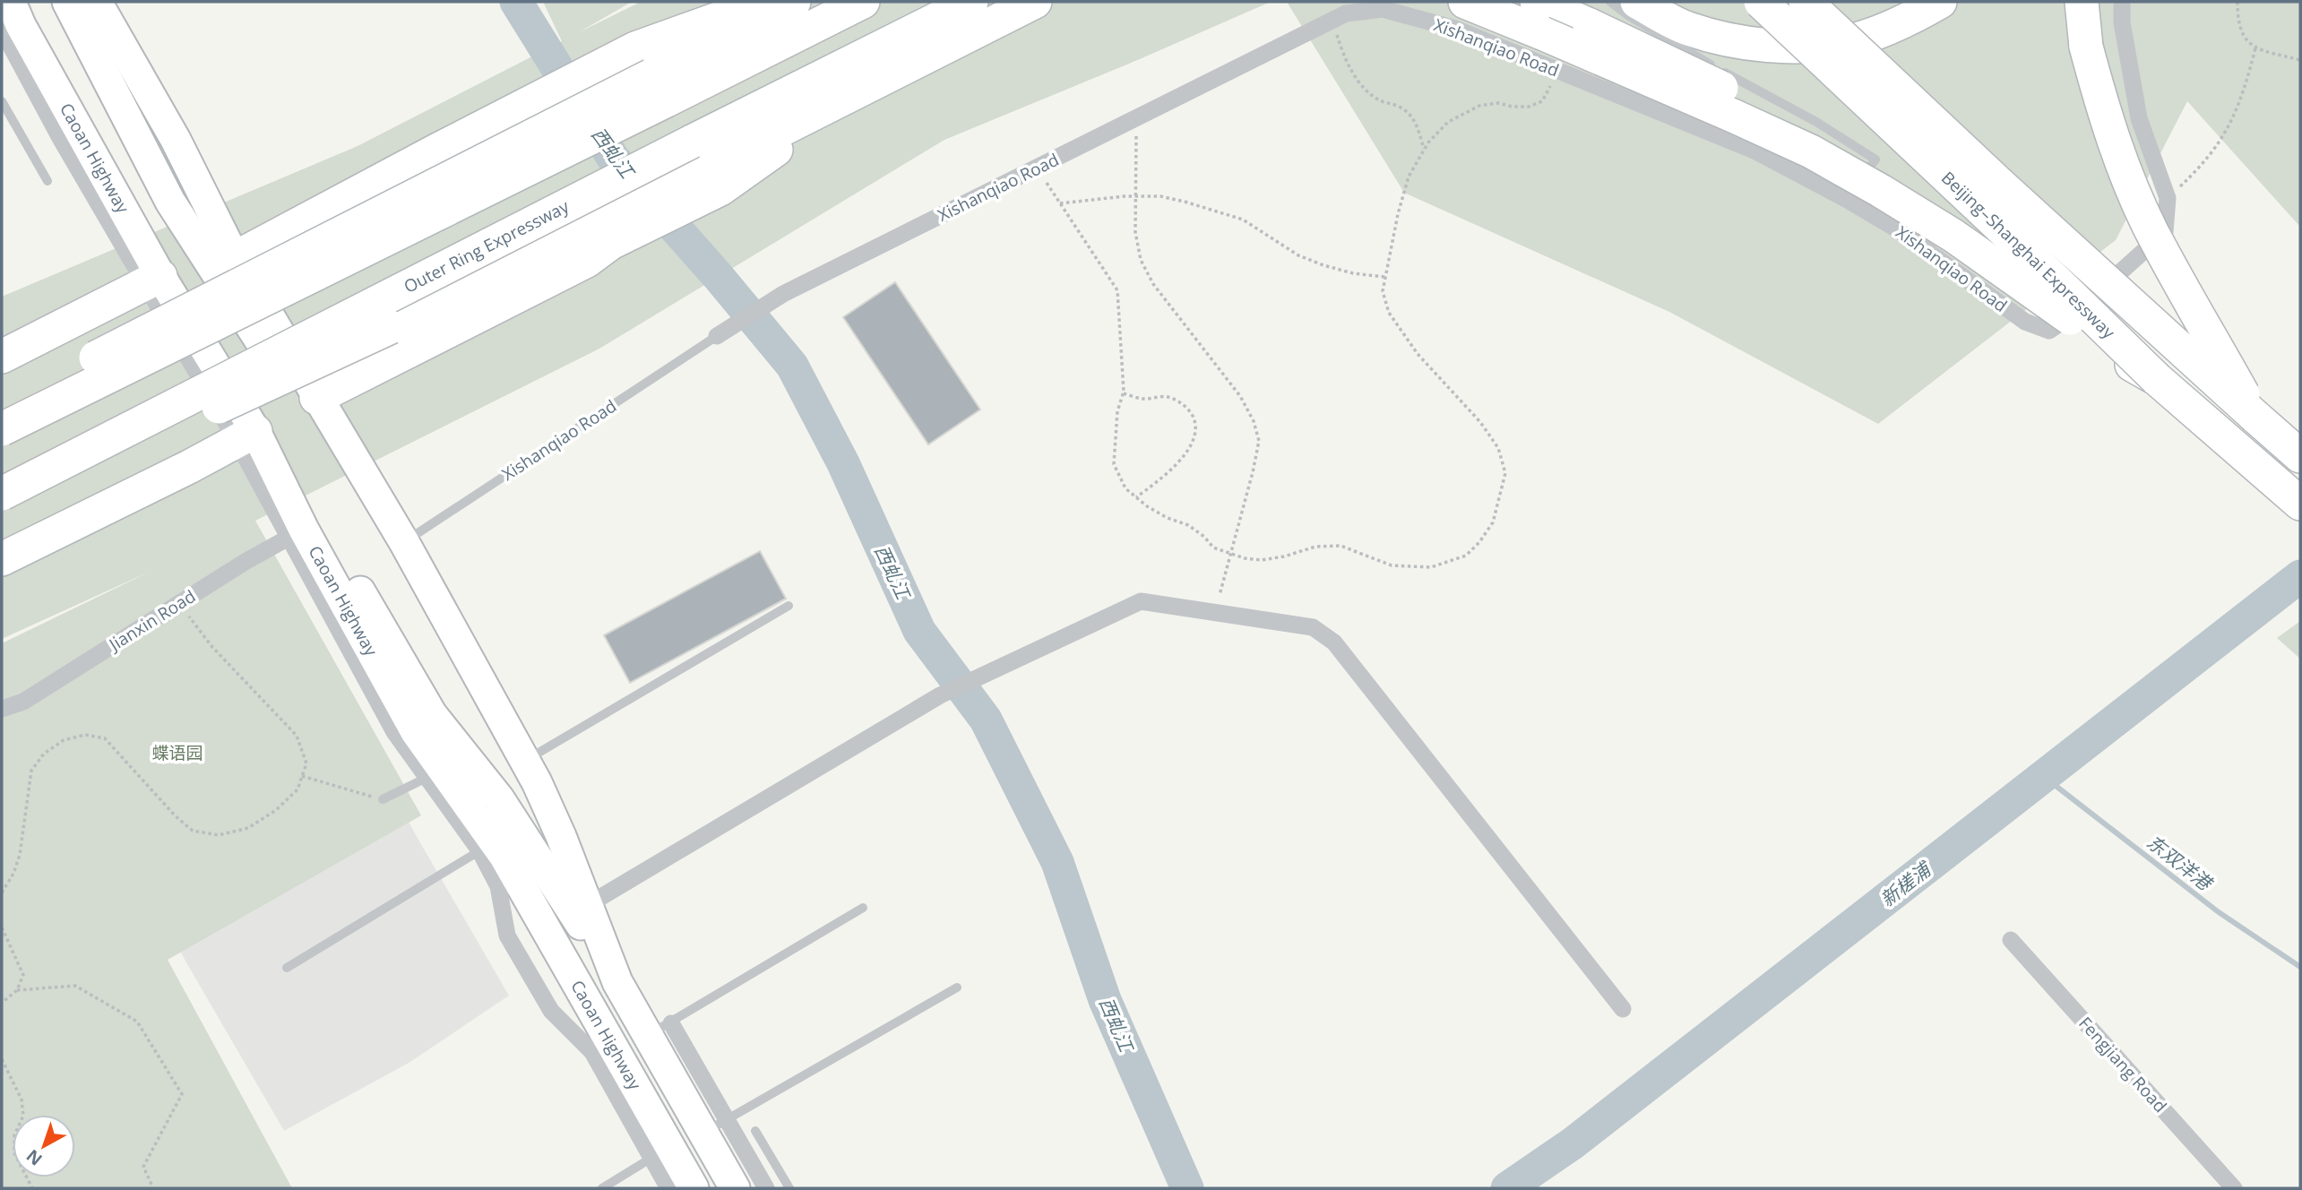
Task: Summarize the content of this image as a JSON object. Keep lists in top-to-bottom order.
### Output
{
  "streets": {
    "highway": ["Caoan Highway", "Outer Ring Expressway", "Beijing–Shanghai Expressway"],
    "street": ["Xishanqiao Road", "Jianxin Road", "Fengjiang Road"]
  },
  "crossings": [
    ["Xishanqiao Road", "Caoan Highway"],
    ["Caoan Highway", "Jianxin Road"]
  ],
  "water": ["西虬江", "东双洋港", "新槎浦"],
  "parks": ["蝶语园"],
  "north": "bottom left"
}
